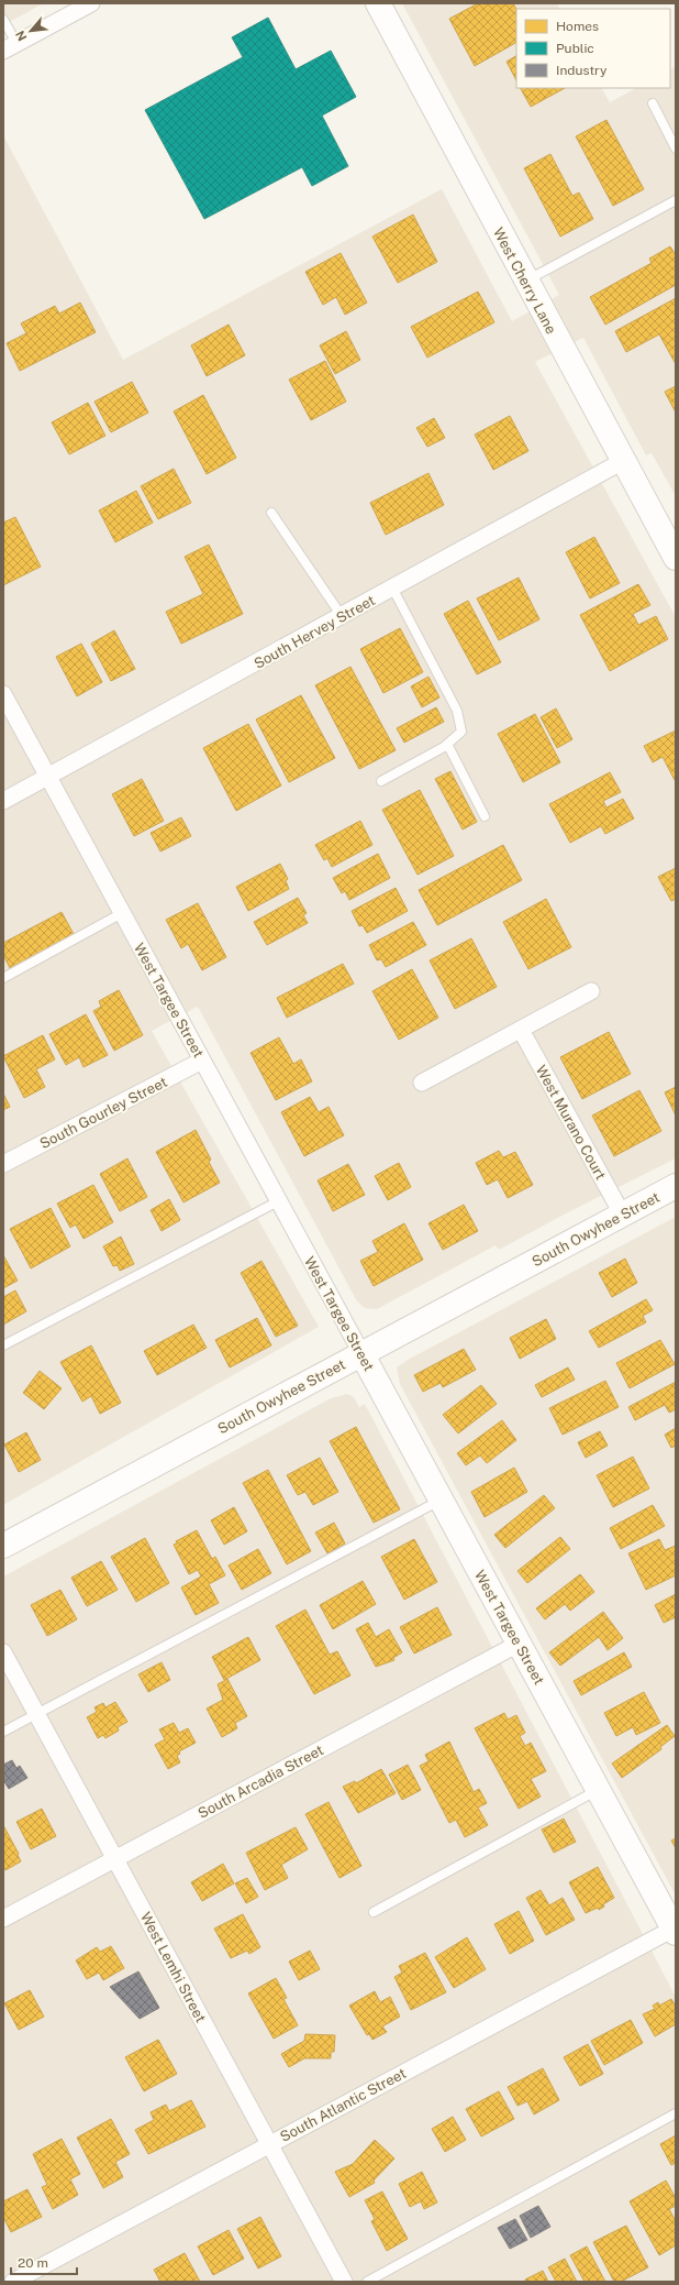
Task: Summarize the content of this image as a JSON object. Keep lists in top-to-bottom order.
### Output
{
  "streets": {
    "street": [
      "West Cherry Lane",
      "South Hervey Street",
      "West Targee Street",
      "South Gourley Street",
      "West Murano Court",
      "South Owyhee Street",
      "South Arcadia Street",
      "West Lemhi Street",
      "South Atlantic Street"
    ]
  },
  "crossings": [
    ["West Cherry Lane", "South Hervey Street"],
    ["South Hervey Street", "West Targee Street"],
    ["West Targee Street", "South Gourley Street"],
    ["West Targee Street", "South Owyhee Street"],
    ["West Targee Street", "South Arcadia Street"],
    ["West Targee Street", "South Atlantic Street"],
    ["West Murano Court", "South Owyhee Street"],
    ["South Arcadia Street", "West Lemhi Street"],
    ["West Lemhi Street", "South Atlantic Street"]
  ],
  "legend": ["Homes", "Public", "Industry"],
  "scale_bar": "20 m",
  "north": "bottom left"
}
